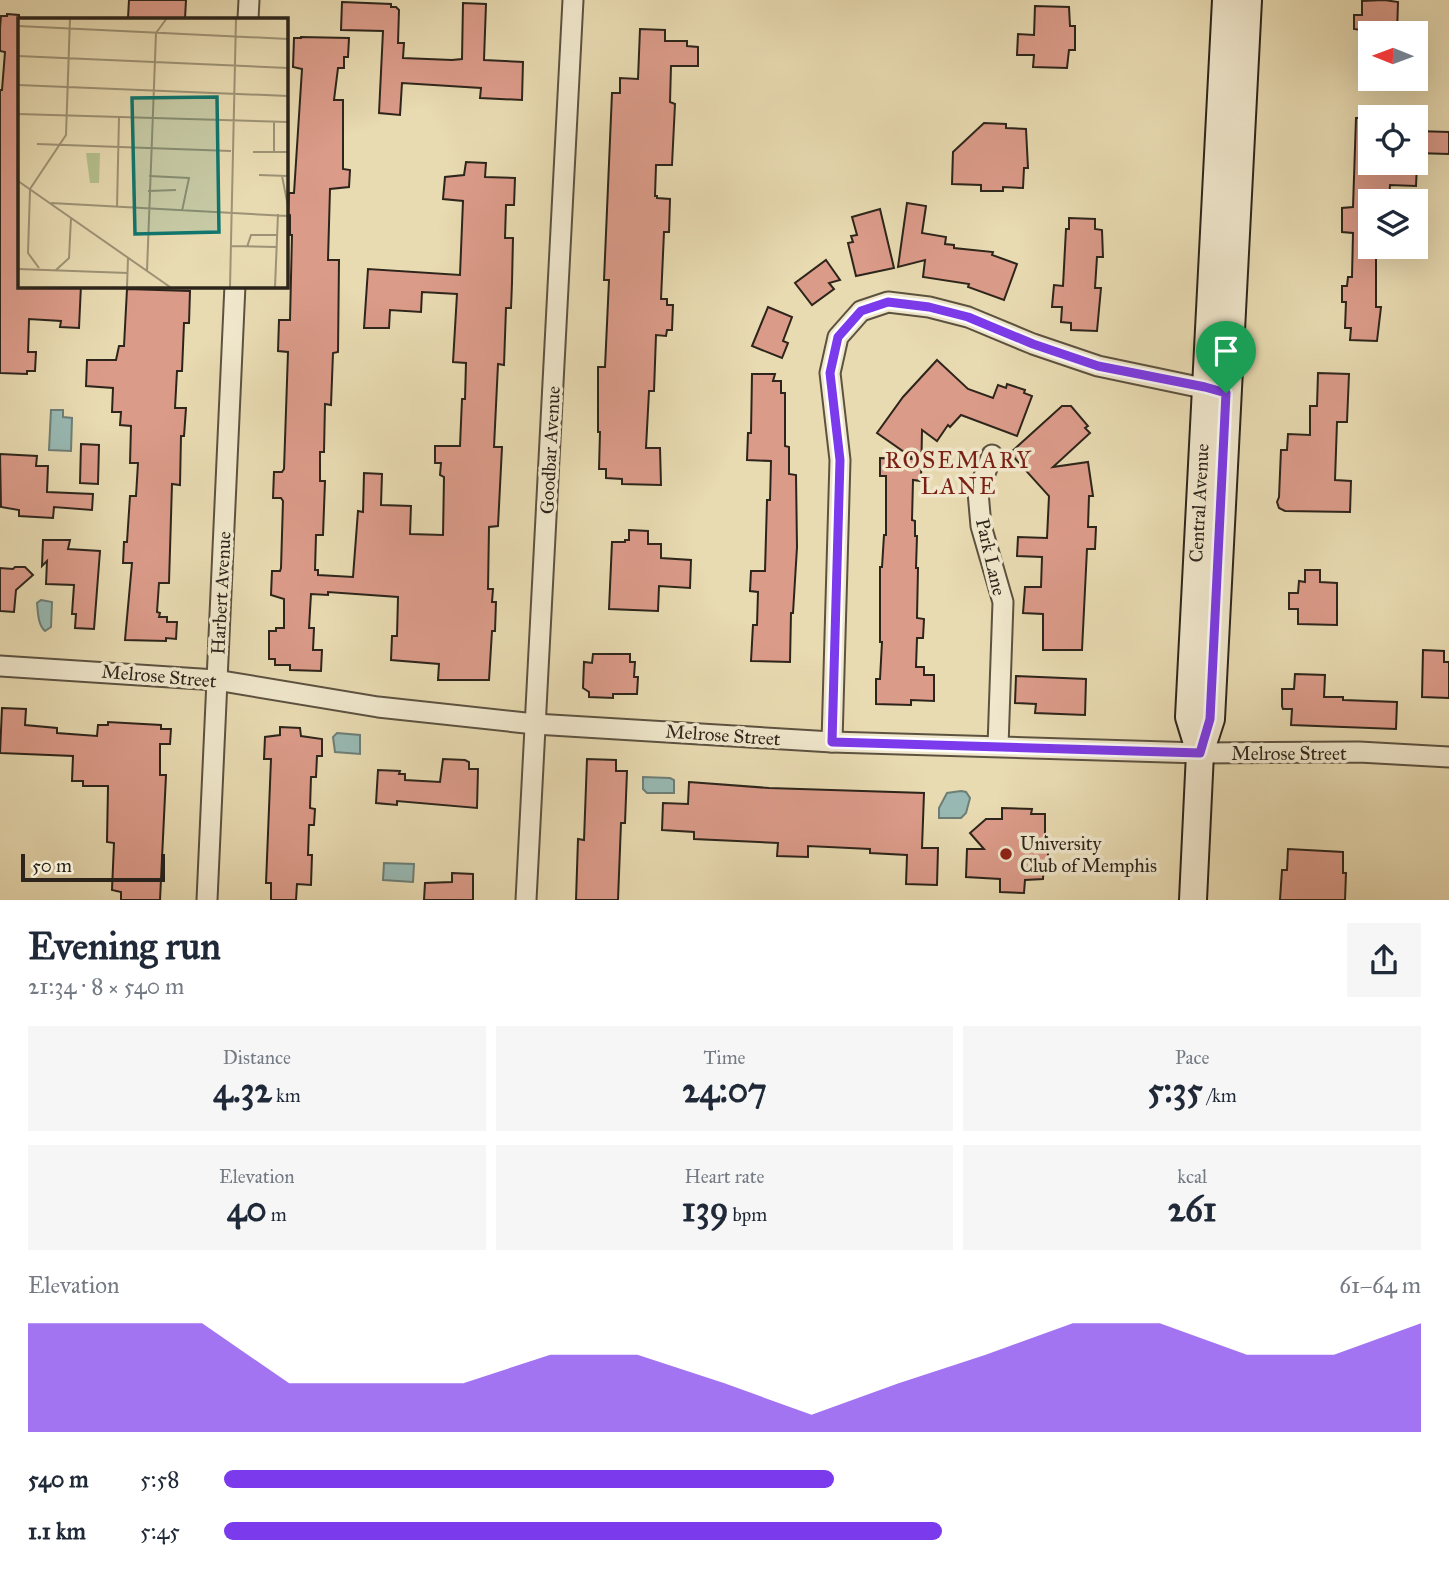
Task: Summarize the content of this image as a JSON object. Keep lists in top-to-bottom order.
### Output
{
  "streets": {
    "main road": ["Central Avenue"],
    "street": [
      "Goodbar Avenue",
      "Park Lane",
      "Harbert Avenue",
      "Melrose Street"
    ]
  },
  "crossings": [
    ["Goodbar Avenue", "Melrose Street"],
    ["Central Avenue", "Melrose Street"],
    ["Park Lane", "Melrose Street"],
    ["Harbert Avenue", "Melrose Street"]
  ],
  "districts": ["ROSEMARY LANE"],
  "places": ["University Club of Memphis"],
  "scale_bar": "50 m",
  "north": "left",
  "page": {
    "scale": "50 m",
    "heading": ["Evening run", "21:34 · 8 × 540 m"],
    "stats": [
      ["Distance", "4.32 km"],
      ["Time", "24:07"],
      ["Pace", "5:35 /km"],
      ["Elevation", "40 m"],
      ["Heart rate", "139 bpm"],
      ["kcal", "261"]
    ],
    "chart": ["Elevation", "61–64 m"],
    "list": [
      {
        "name": "540 m",
        "note": "5:58"
      },
      {
        "name": "1.1 km",
        "note": "5:45"
      }
    ]
  }
}
